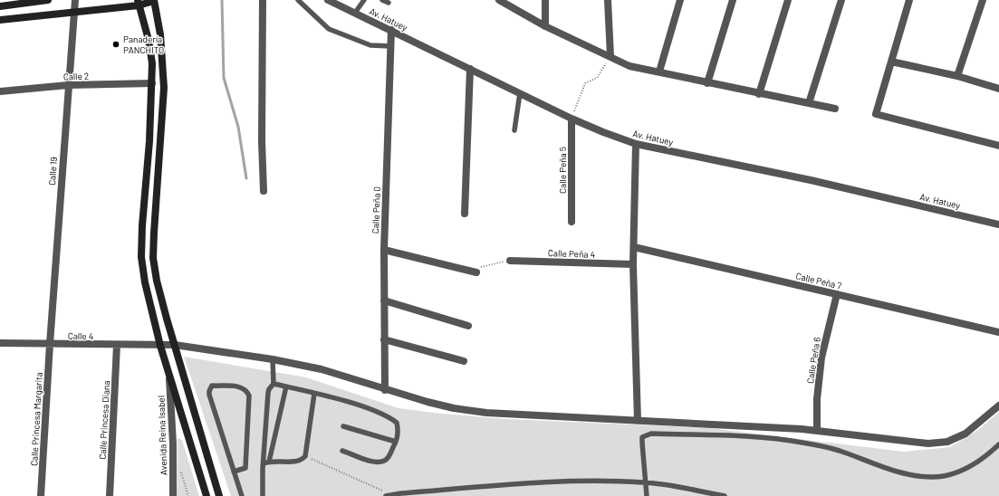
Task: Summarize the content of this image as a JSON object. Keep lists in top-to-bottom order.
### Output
{
  "streets": {
    "street": [
      "Av. Hatuey",
      "Calle 2",
      "Calle Peña 5",
      "Calle 19",
      "Calle Peña 0",
      "Calle Peña 4",
      "Calle Peña 7",
      "Calle 4",
      "Calle Peña 6",
      "Calle Princesa Margarita",
      "Calle Princesa Diana",
      "Avenida Reina Isabel"
    ]
  },
  "crossings": [
    ["Av. Hatuey", "Calle Peña 5"],
    ["Av. Hatuey", "Calle Peña 0"],
    ["Calle 2", "Calle 19"],
    ["Calle 19", "Calle 4"],
    ["Calle 19", "Calle Princesa Margarita"],
    ["Calle Peña 0", "Calle 4"],
    ["Calle Peña 7", "Calle Peña 6"],
    ["Calle 4", "Calle Peña 6"],
    ["Calle 4", "Calle Princesa Margarita"],
    ["Calle 4", "Calle Princesa Diana"]
  ],
  "places": ["Panadería PANCHITO"]
}
